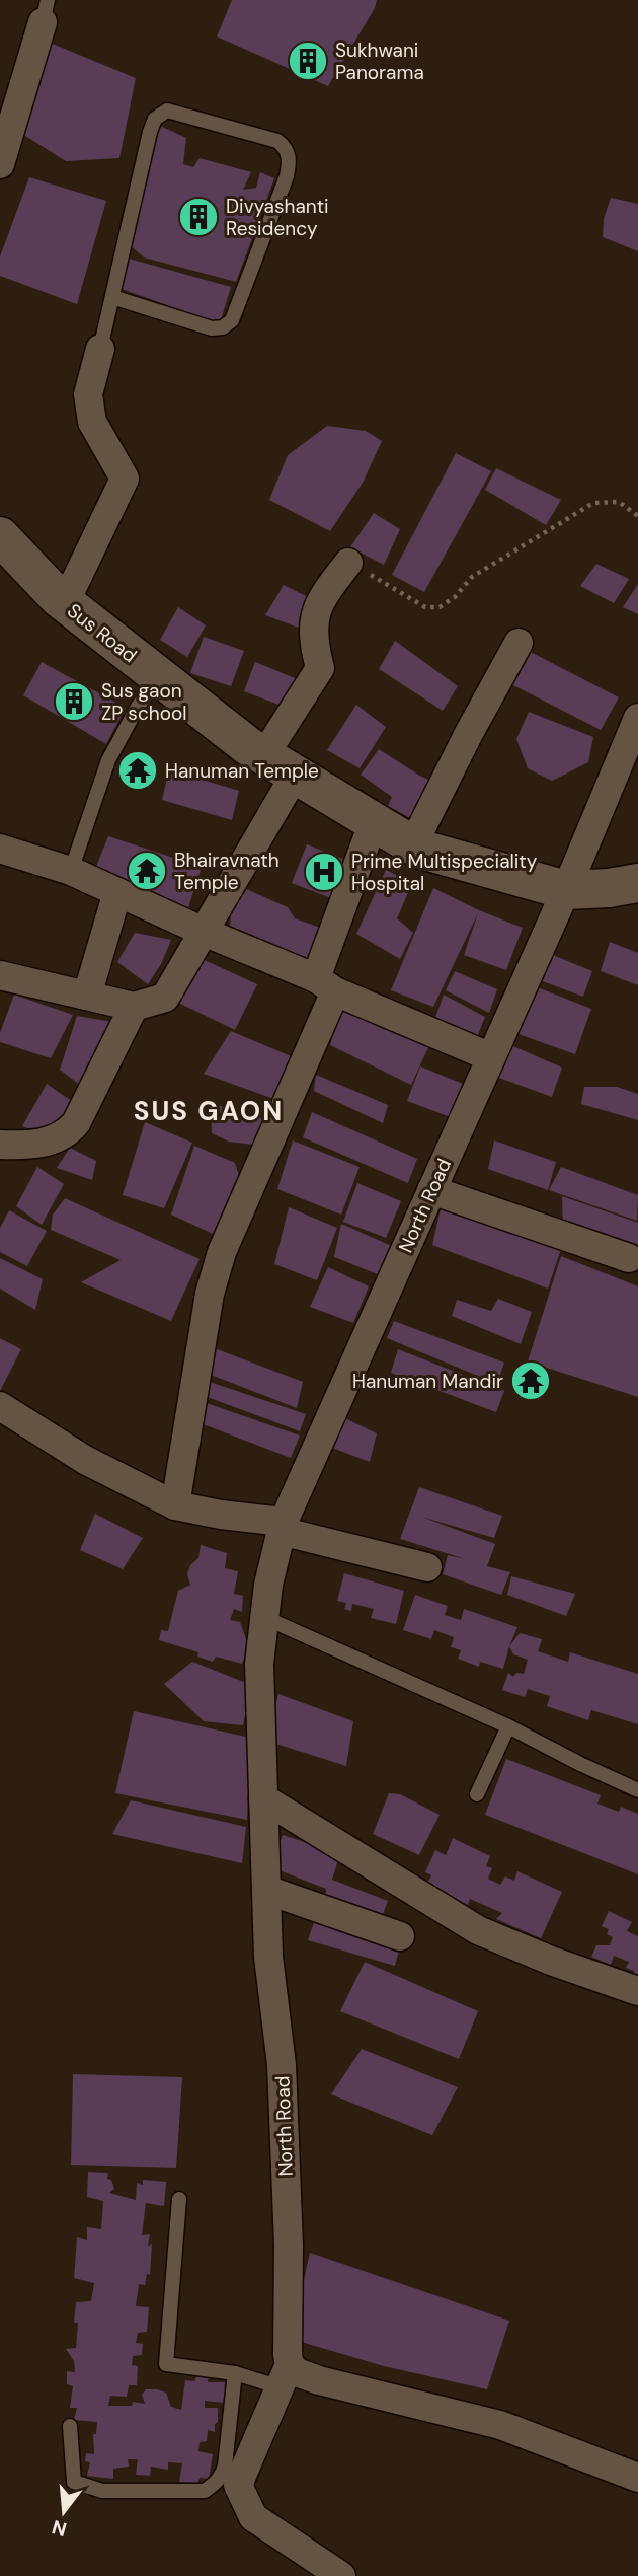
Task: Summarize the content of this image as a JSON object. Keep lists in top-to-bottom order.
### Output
{
  "streets": {
    "main road": ["Sus Road"],
    "street": ["North Road"]
  },
  "crossings": [
    ["Sus Road", "North Road"]
  ],
  "districts": ["SUS GAON"],
  "places": {
    "building": ["Sukhwani Panorama", "Divyashanti Residency", "Sus gaon ZP school"],
    "temple": ["Hanuman Temple", "Bhairavnath Temple", "Hanuman Mandir"],
    "hospital": ["Prime Multispeciality Hospital"]
  },
  "north": "bottom"
}
